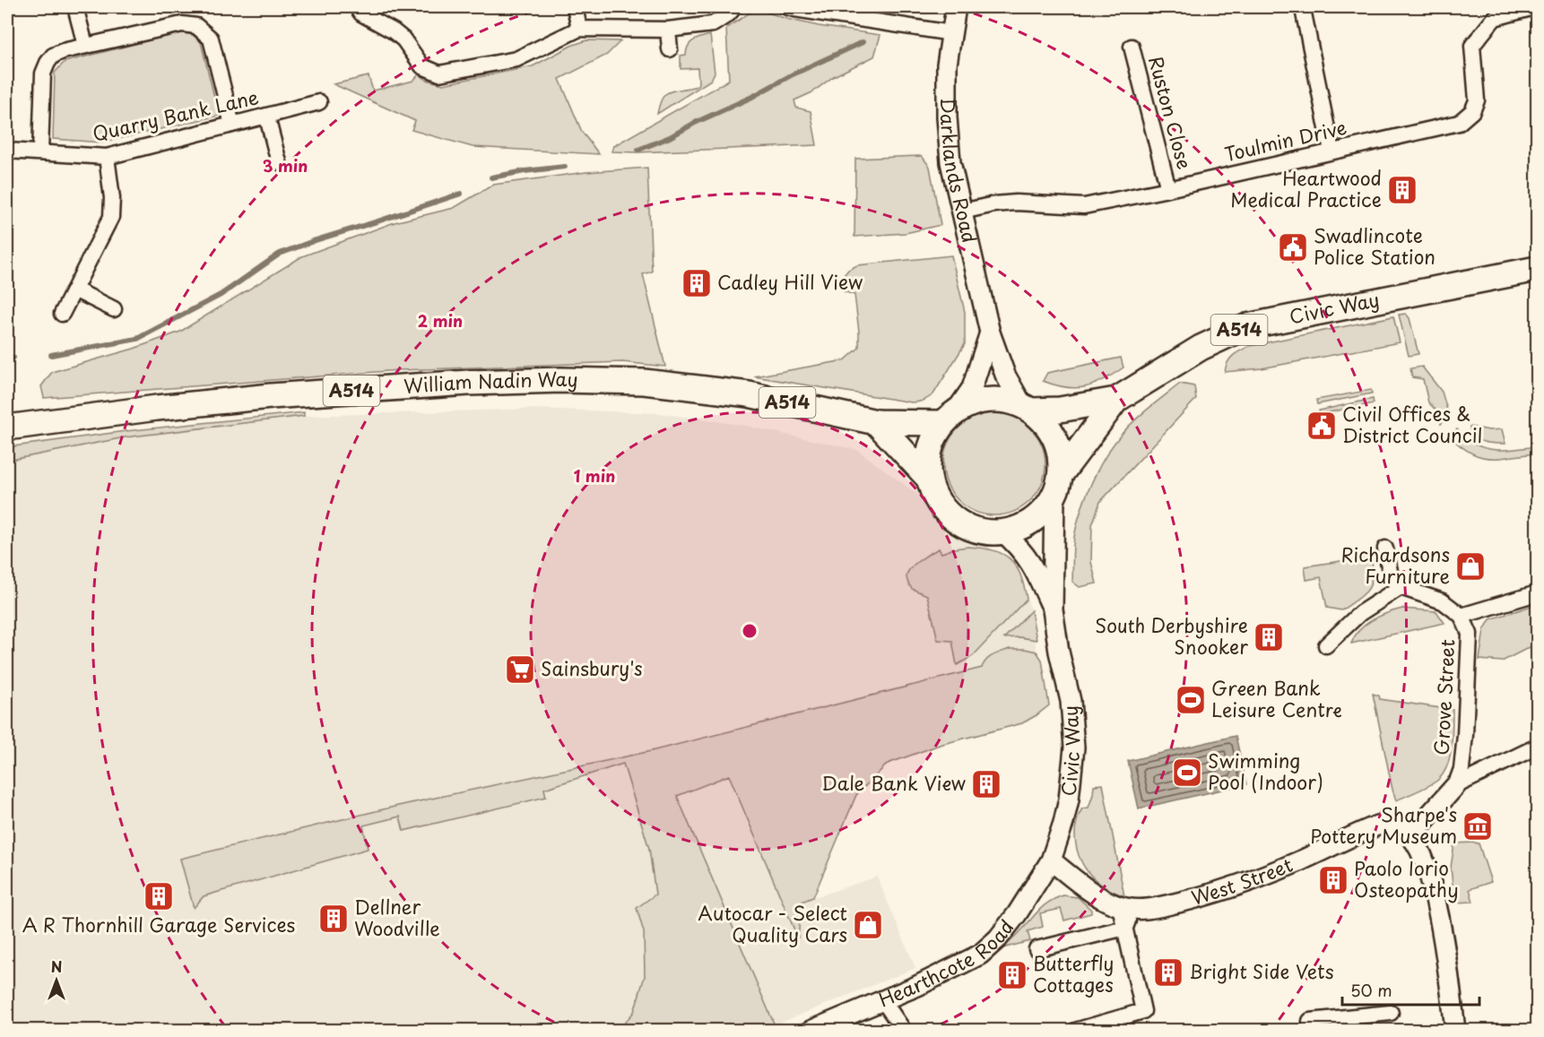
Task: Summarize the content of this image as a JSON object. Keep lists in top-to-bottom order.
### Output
{
  "streets": {
    "main road": ["Civic Way", "A514", "William Nadin Way"],
    "street": [
      "Ruston Close",
      "Quarry Bank Lane",
      "Toulmin Drive",
      "Darklands Road",
      "Grove Street",
      "West Street",
      "Hearthcote Road"
    ]
  },
  "crossings": [
    ["Ruston Close", "Toulmin Drive"],
    ["Toulmin Drive", "Darklands Road"],
    ["Darklands Road", "Civic Way"],
    ["Darklands Road", "William Nadin Way"],
    ["Civic Way", "William Nadin Way"],
    ["Civic Way", "Hearthcote Road"]
  ],
  "places": {
    "building": [
      "Heartwood Medical Practice",
      "Cadley Hill View",
      "South Derbyshire Snooker",
      "Dale Bank View",
      "Paolo Iorio Osteopathy",
      "A R Thornhill Garage Services",
      "Dellner Woodville",
      "Bright Side Vets",
      "Butterfly Cottages"
    ],
    "public building": ["Swadlincote Police Station", "Civil Offices & District Council"],
    "shop": ["Richardsons Furniture", "Autocar - Select Quality Cars"],
    "supermarket": ["Sainsbury's"],
    "sports": ["Green Bank Leisure Centre", "Swimming Pool (Indoor)"],
    "museum": ["Sharpe's Pottery Museum"]
  },
  "scale_bar": "50 m",
  "north": "top",
  "rings": ["3 min", "2 min", "1 min"]
}
